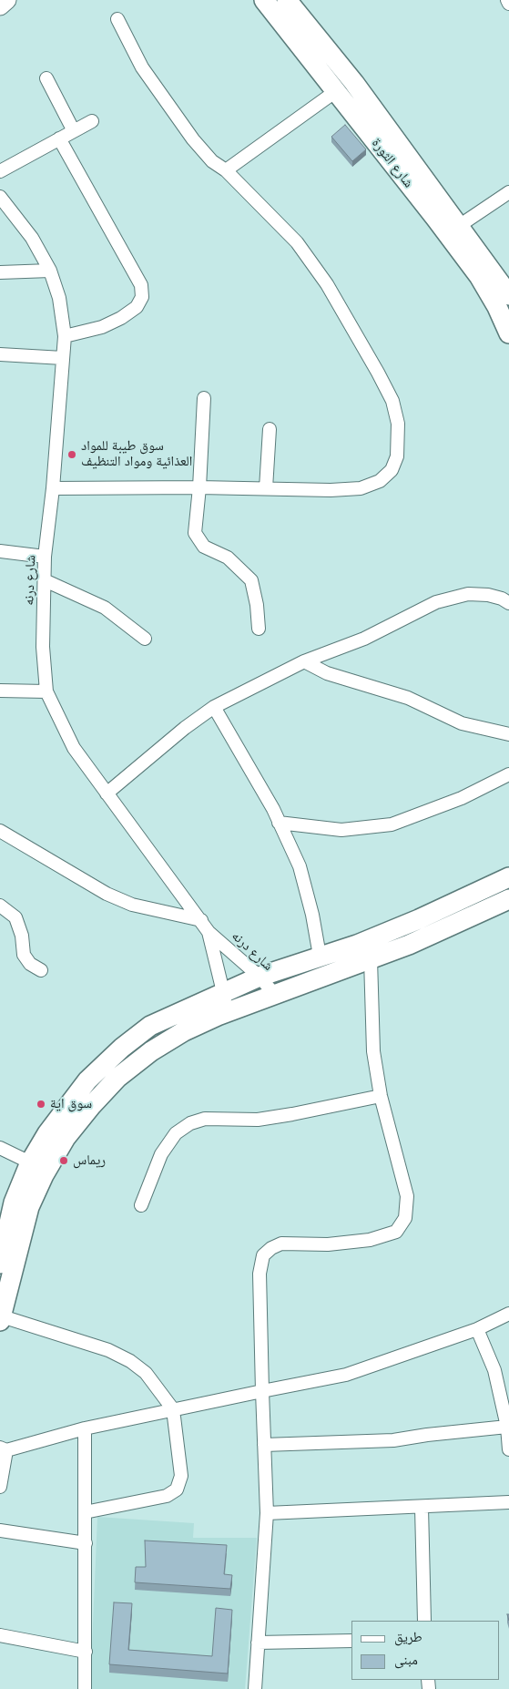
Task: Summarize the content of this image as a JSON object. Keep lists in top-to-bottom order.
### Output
{
  "streets": {
    "main road": ["شارع الثورة"],
    "street": ["شارع درنه"]
  },
  "places": ["سوق طيبة للمواد العذائية ومواد التنظيف", "سوق اية", "ريماس"],
  "legend": ["طريق", "مبنى"]
}
